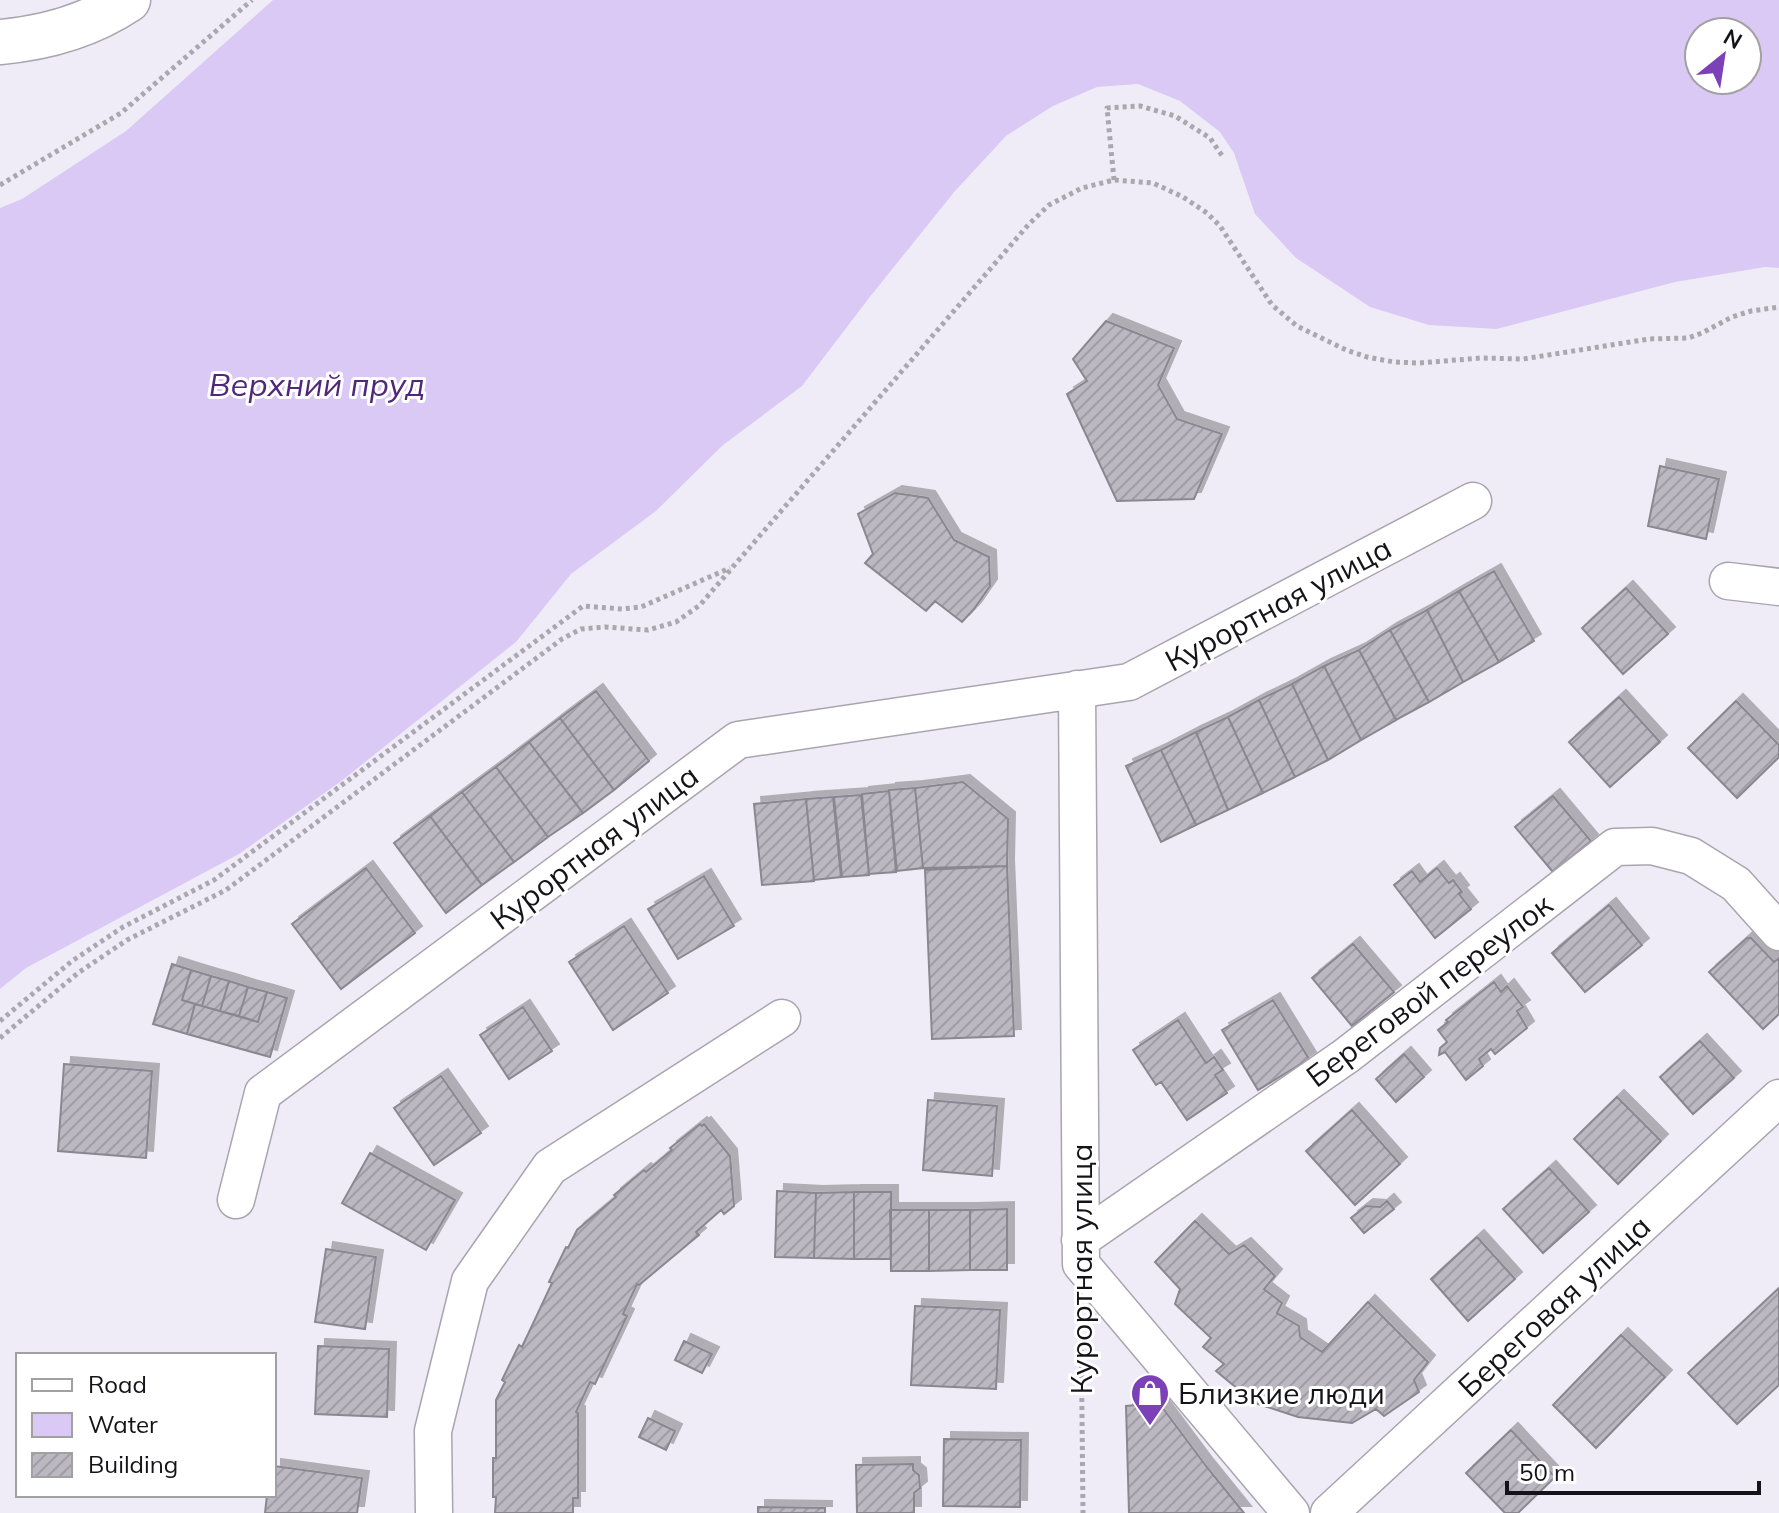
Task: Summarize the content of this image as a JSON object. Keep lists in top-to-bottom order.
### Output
{
  "streets": {
    "street": ["Курортная улица", "Береговой переулок", "Береговая улица"]
  },
  "crossings": [
    ["Курортная улица", "Береговой переулок"]
  ],
  "water": ["Верхний пруд"],
  "places": {
    "shop": ["Близкие люди"]
  },
  "legend": ["Road", "Water", "Building"],
  "scale_bar": "50 m",
  "north": "top right"
}
